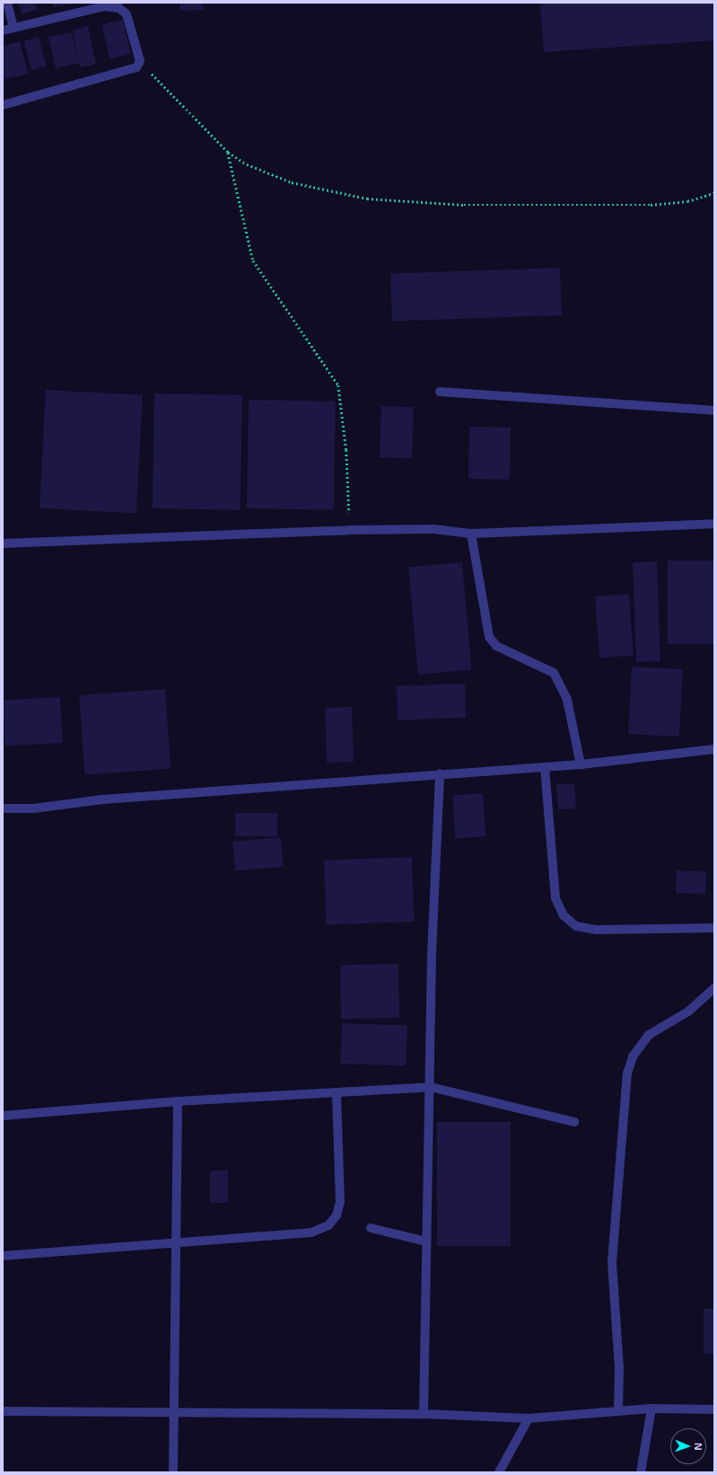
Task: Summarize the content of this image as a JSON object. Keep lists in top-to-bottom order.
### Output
{
  "north": "right"
}
